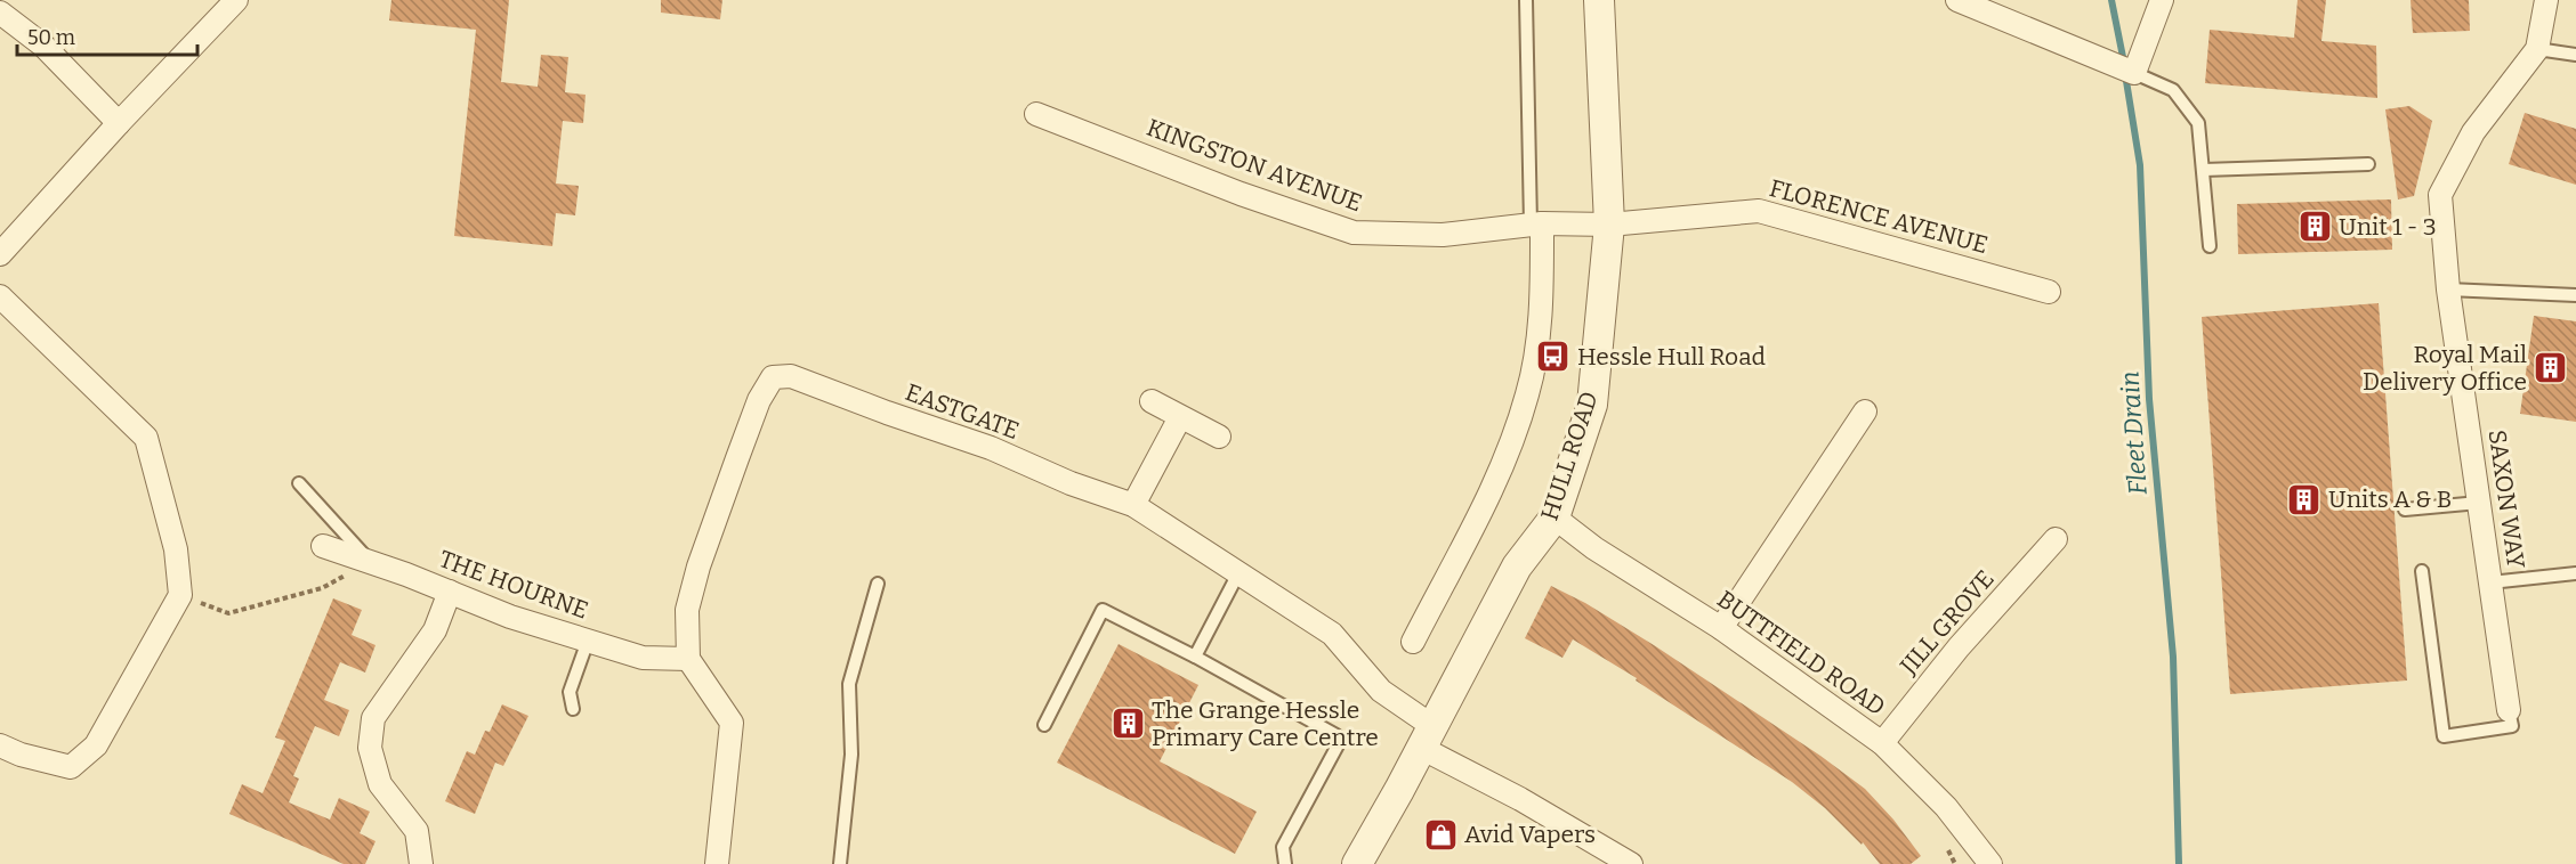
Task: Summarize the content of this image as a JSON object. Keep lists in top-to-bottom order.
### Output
{
  "streets": {
    "street": [
      "KINGSTON AVENUE",
      "FLORENCE AVENUE",
      "EASTGATE",
      "HULL ROAD",
      "SAXON WAY",
      "THE HOURNE",
      "JILL GROVE",
      "BUTTFIELD ROAD"
    ]
  },
  "crossings": [
    ["KINGSTON AVENUE", "FLORENCE AVENUE"],
    ["KINGSTON AVENUE", "HULL ROAD"],
    ["FLORENCE AVENUE", "HULL ROAD"],
    ["EASTGATE", "HULL ROAD"],
    ["EASTGATE", "THE HOURNE"],
    ["HULL ROAD", "BUTTFIELD ROAD"],
    ["JILL GROVE", "BUTTFIELD ROAD"]
  ],
  "water": ["Fleet Drain"],
  "places": {
    "building": [
      "Unit 1 - 3",
      "Royal Mail Delivery Office",
      "Units A & B",
      "The Grange Hessle Primary Care Centre"
    ],
    "bus stop": ["Hessle Hull Road"],
    "shop": ["Avid Vapers"]
  },
  "scale_bar": "50 m"
}
